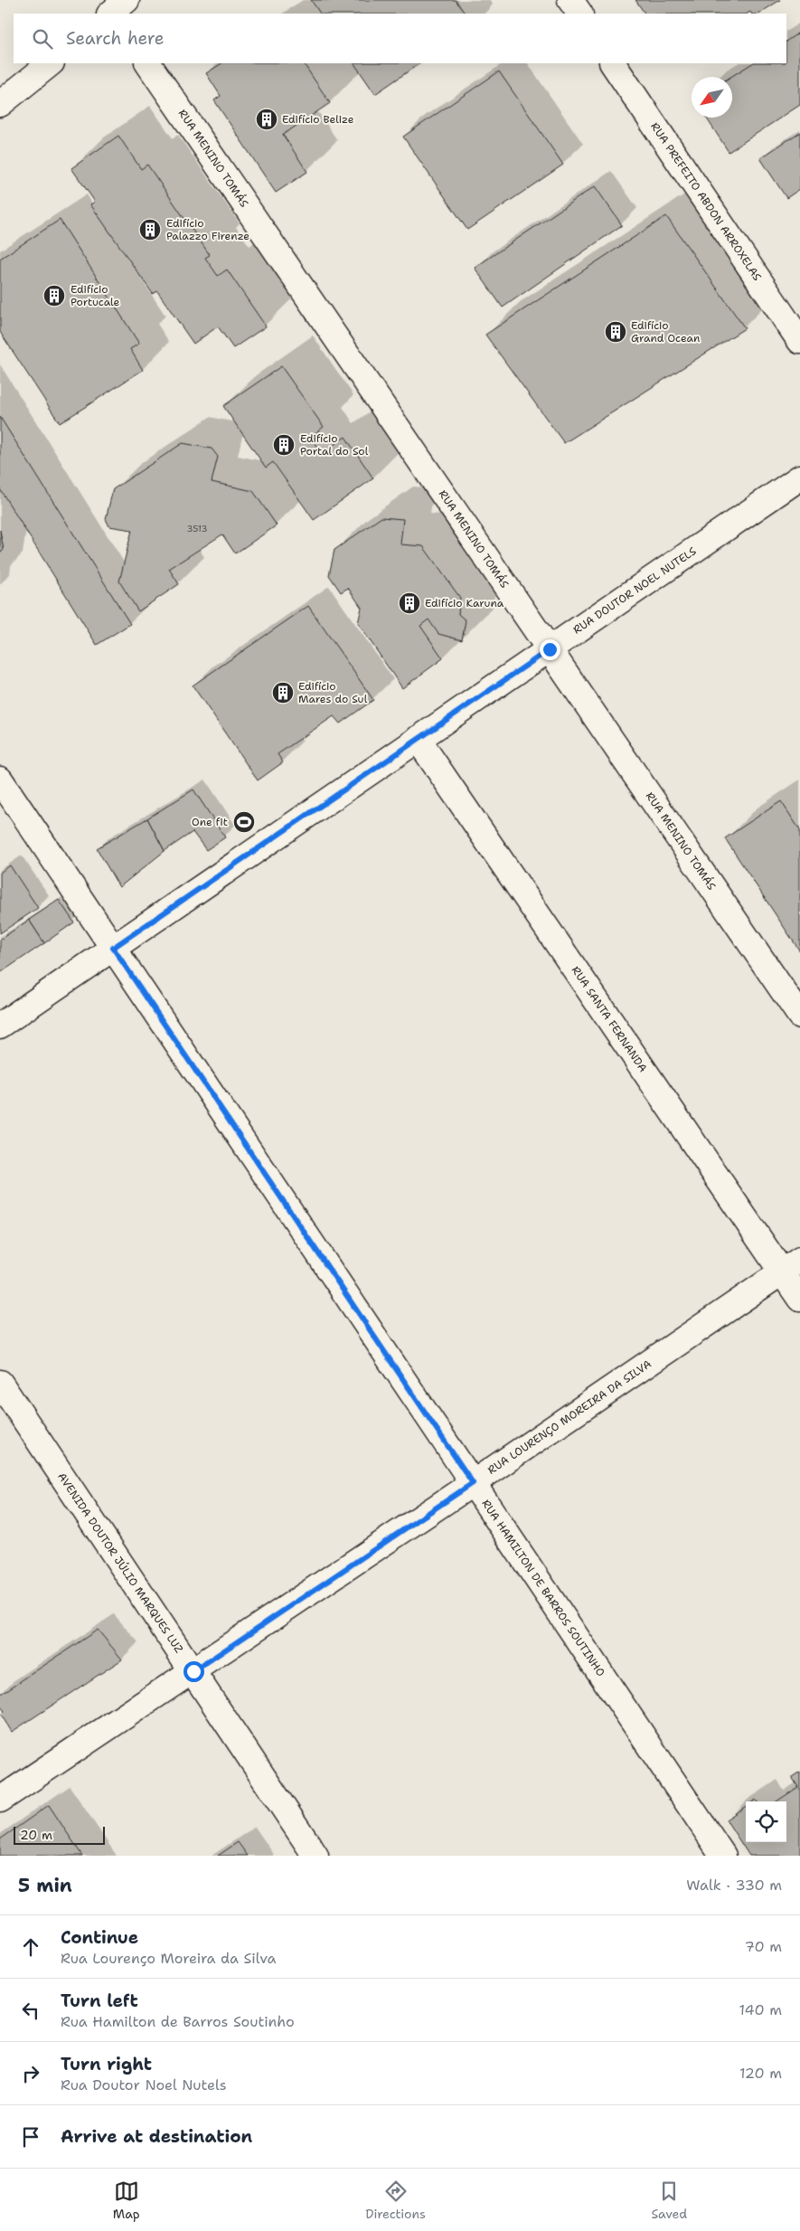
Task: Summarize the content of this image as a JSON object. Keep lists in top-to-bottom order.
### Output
{
  "streets": {
    "street": [
      "RUA MENINO TOMÁS",
      "RUA PREFEITO ABDON ARROXELAS",
      "RUA DOUTOR NOEL NUTELS",
      "RUA SANTA FERNANDA",
      "RUA LOURENÇO MOREIRA DA SILVA",
      "AVENIDA DOUTOR JÚLIO MARQUES LUZ",
      "RUA HAMILTON DE BARROS SOUTINHO"
    ]
  },
  "crossings": [
    ["RUA MENINO TOMÁS", "RUA DOUTOR NOEL NUTELS"],
    ["RUA DOUTOR NOEL NUTELS", "RUA SANTA FERNANDA"],
    ["RUA DOUTOR NOEL NUTELS", "RUA HAMILTON DE BARROS SOUTINHO"],
    ["RUA SANTA FERNANDA", "RUA LOURENÇO MOREIRA DA SILVA"],
    ["RUA LOURENÇO MOREIRA DA SILVA", "AVENIDA DOUTOR JÚLIO MARQUES LUZ"],
    ["RUA LOURENÇO MOREIRA DA SILVA", "RUA HAMILTON DE BARROS SOUTINHO"]
  ],
  "places": {
    "building": [
      "Edifício Belize",
      "Edifício Palazzo Firenze",
      "Edifício Portucale",
      "Edifício Grand Ocean",
      "Edifício Portal do Sol",
      "Edifício Karuna",
      "Edifício Mares do Sul"
    ],
    "sports": ["One fit"]
  },
  "house_numbers": ["3513"],
  "scale_bar": "20 m",
  "north": "bottom left",
  "page": {
    "search": "Search here",
    "scale": "20 m",
    "heading": ["5 min", "Walk · 330 m"],
    "list": [
      ["Continue", "Rua Lourenço Moreira da Silva", "70 m"],
      ["Turn left", "Rua Hamilton de Barros Soutinho", "140 m"],
      ["Turn right", "Rua Doutor Noel Nutels", "120 m"],
      "Arrive at destination"
    ],
    "nav": ["Map", "Directions", "Saved"]
  }
}
